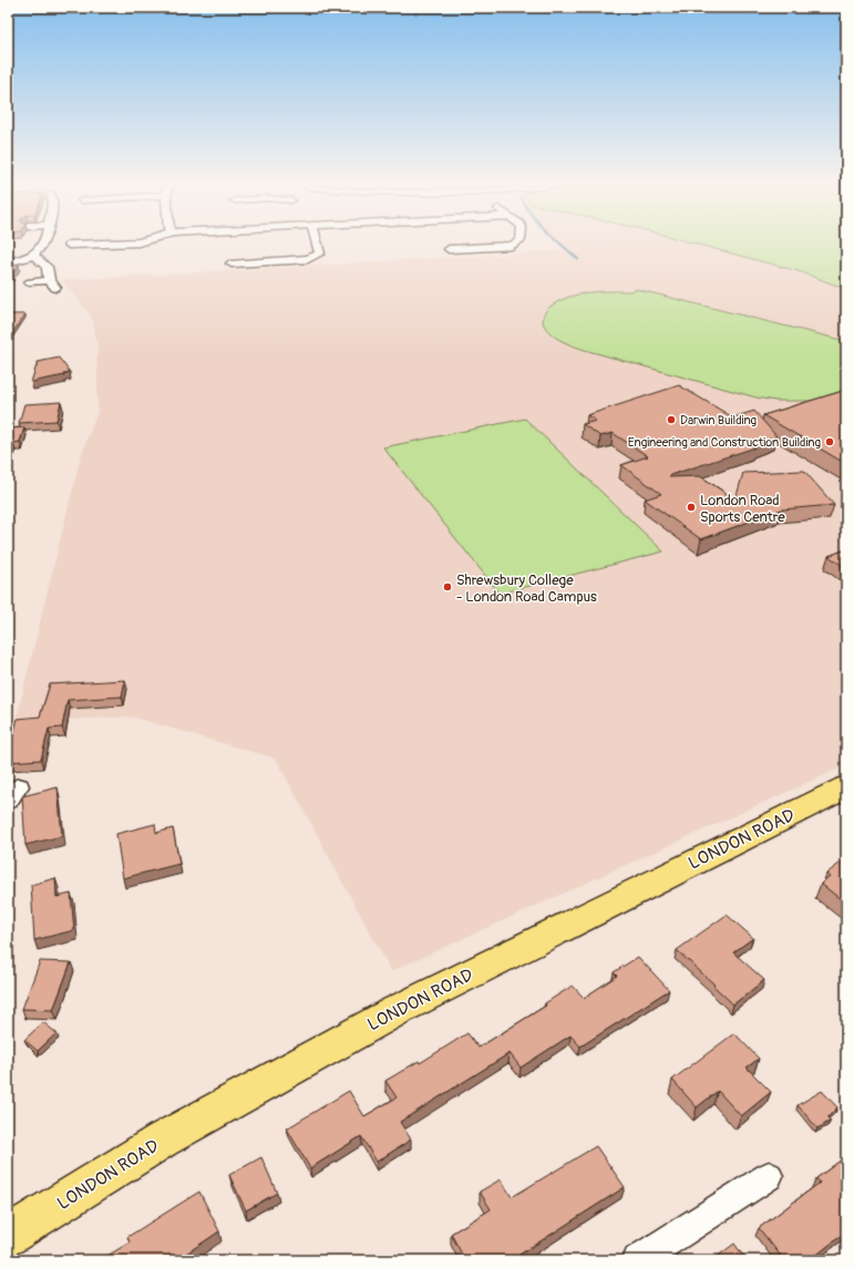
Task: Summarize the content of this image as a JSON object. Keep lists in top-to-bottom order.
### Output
{
  "streets": {
    "main road": ["LONDON ROAD"]
  },
  "places": [
    "Darwin Building",
    "Engineering and Construction Building",
    "London Road Sports Centre",
    "Shrewsbury College - London Road Campus"
  ]
}
